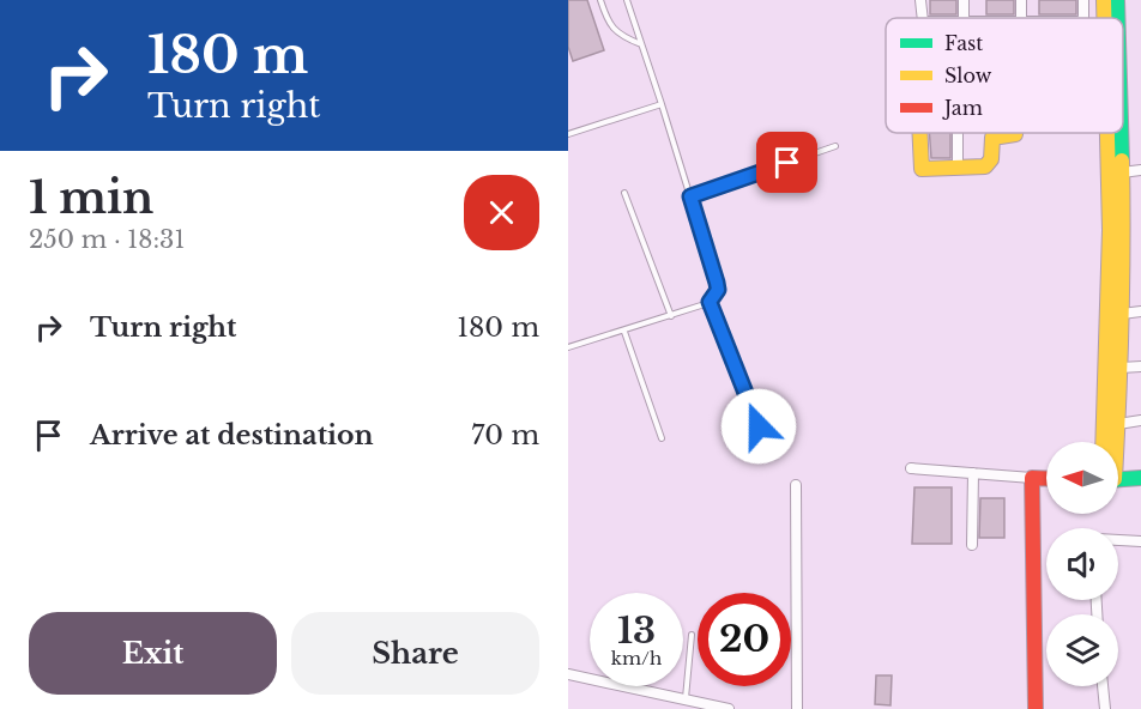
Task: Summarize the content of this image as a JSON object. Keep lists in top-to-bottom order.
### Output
{
  "legend": ["Fast", "Slow", "Jam"],
  "north": "left",
  "page": {
    "turn": ["180 m", "Turn right"],
    "heading": ["1 min", "250 m · 18:31"],
    "list": [
      {
        "name": "Turn right",
        "value": "180 m"
      },
      {
        "name": "Arrive at destination",
        "value": "70 m"
      }
    ],
    "speed": "13 km/h",
    "limit": "20",
    "buttons": ["Exit", "Share"]
  }
}
